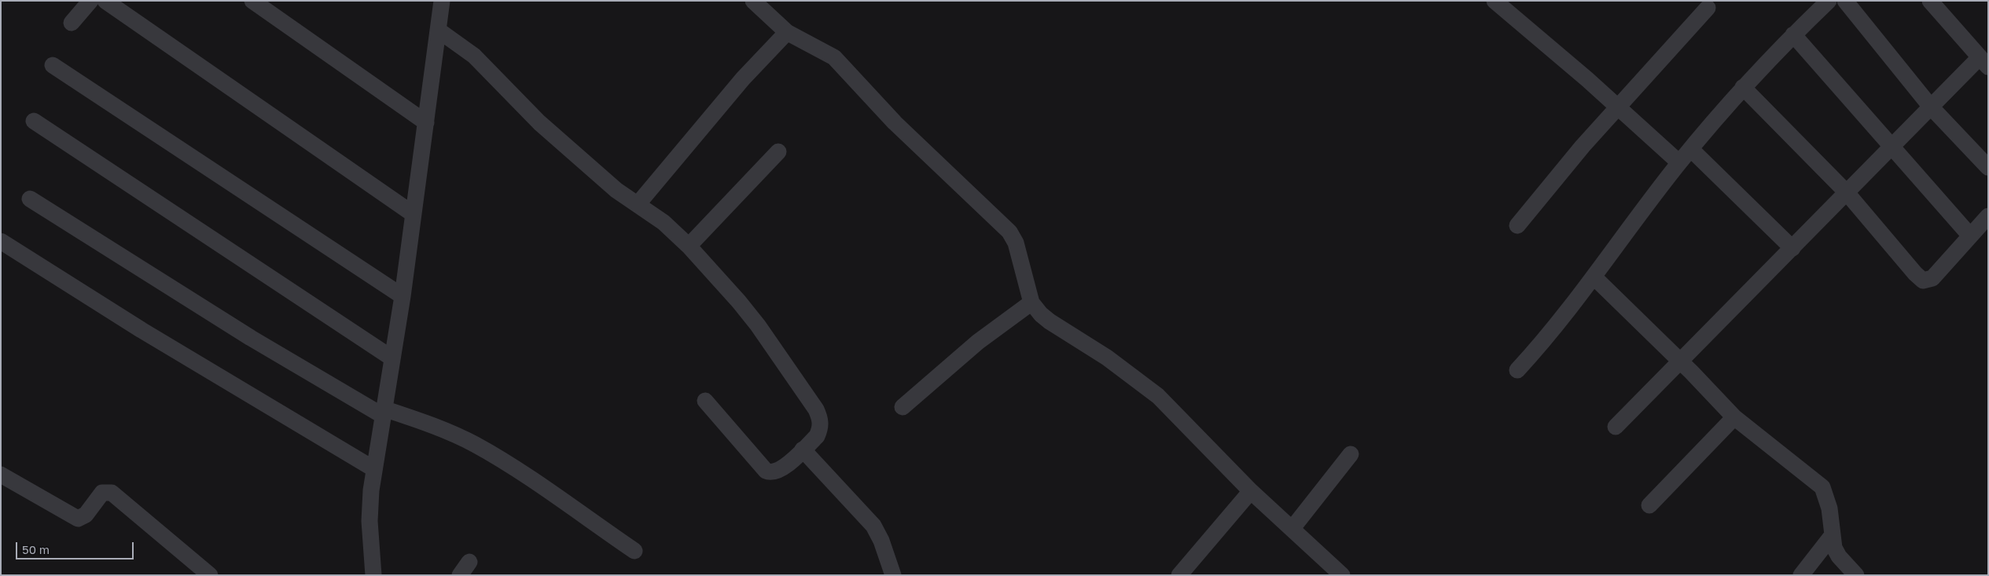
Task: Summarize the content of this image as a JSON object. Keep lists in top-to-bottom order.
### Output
{
  "scale_bar": "50 m"
}
